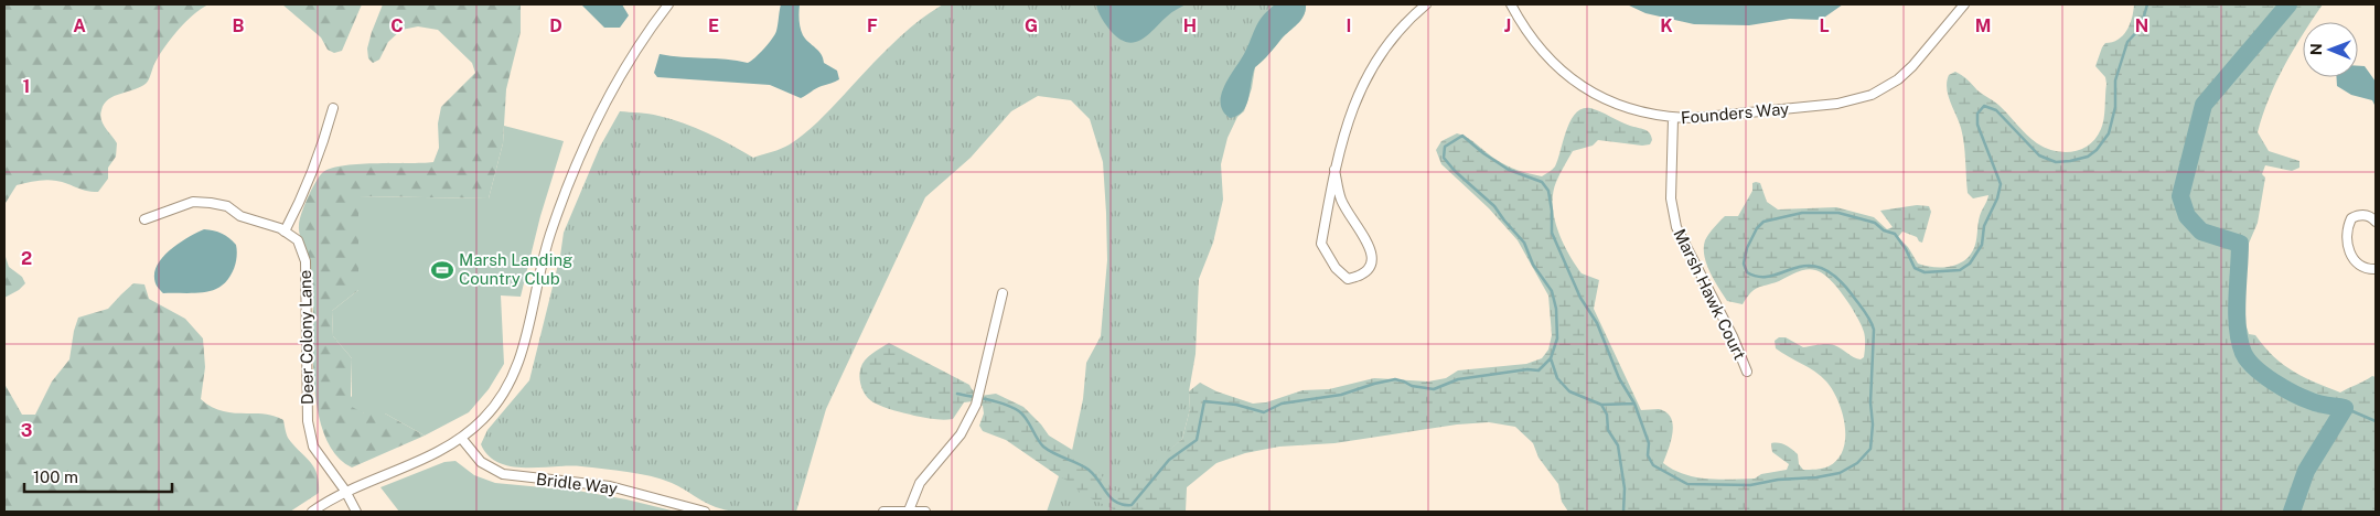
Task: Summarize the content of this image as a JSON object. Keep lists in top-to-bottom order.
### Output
{
  "streets": {
    "street": [
      "Founders Way",
      "Marsh Hawk Court",
      "Deer Colony Lane",
      "Bridle Way"
    ]
  },
  "crossings": [
    ["Founders Way", "Marsh Hawk Court"]
  ],
  "places": {
    "sports": ["Marsh Landing Country Club"]
  },
  "scale_bar": "100 m",
  "north": "left",
  "grid": {
    "columns": [
      "A",
      "B",
      "C",
      "D",
      "E",
      "F",
      "G",
      "H",
      "I",
      "J",
      "K",
      "L",
      "M",
      "N"
    ],
    "rows": ["1", "2", "3"]
  }
}
